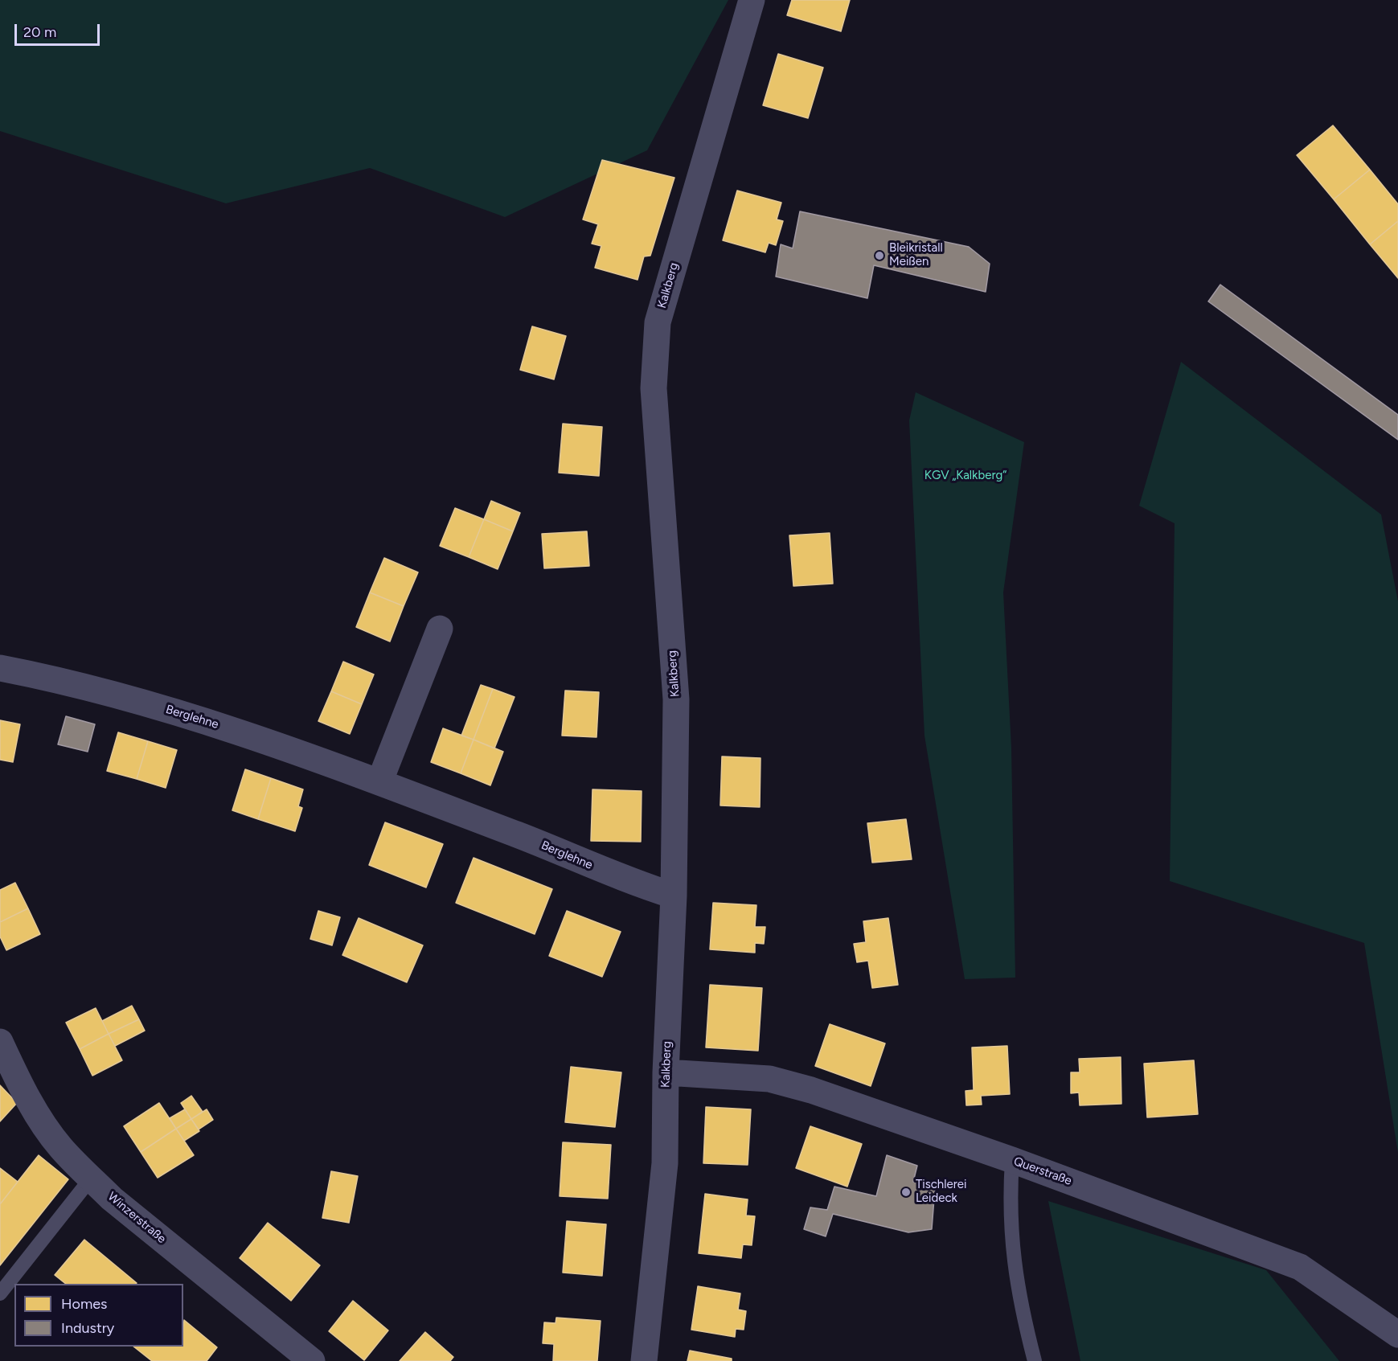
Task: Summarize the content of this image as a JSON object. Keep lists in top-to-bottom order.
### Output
{
  "streets": {
    "street": [
      "Kalkberg",
      "Berglehne",
      "Querstraße",
      "Winzerstraße"
    ]
  },
  "crossings": [
    ["Kalkberg", "Berglehne"],
    ["Kalkberg", "Querstraße"]
  ],
  "parks": ["KGV „Kalkberg“"],
  "places": ["Bleikristall Meißen", "Tischlerei Leideck"],
  "legend": ["Homes", "Industry"],
  "scale_bar": "20 m"
}
